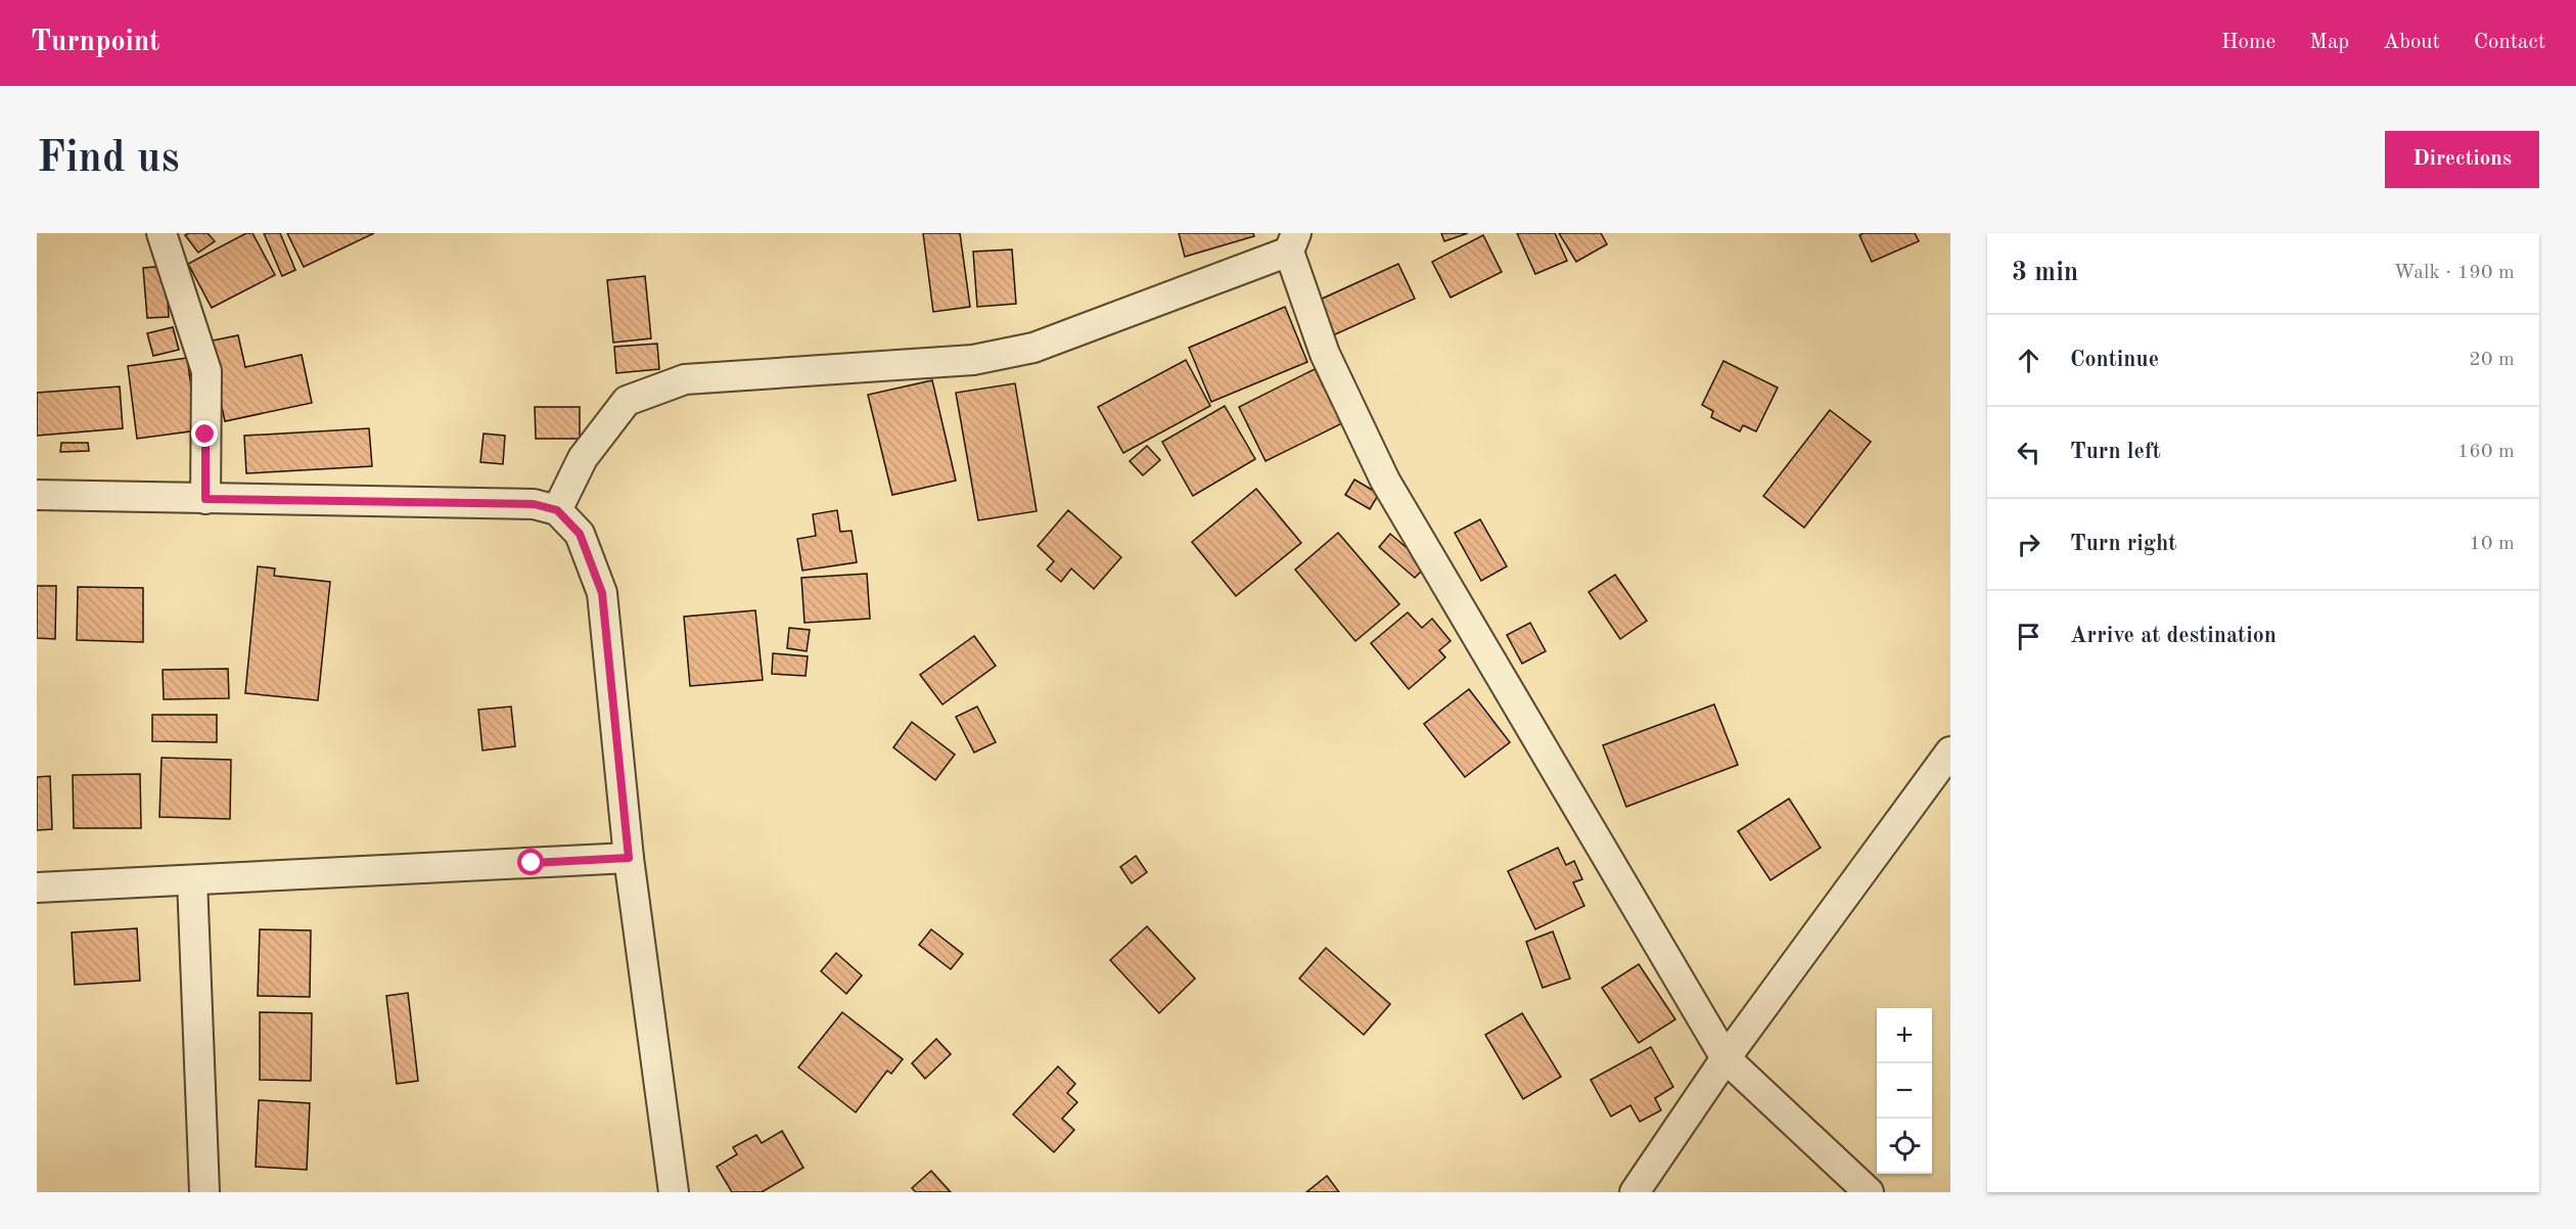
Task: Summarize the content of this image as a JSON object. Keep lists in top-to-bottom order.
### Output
{
  "page": {
    "header": "Turnpoint",
    "nav": [
      "Home",
      "Map",
      "About",
      "Contact"
    ],
    "buttons": "Directions",
    "title": "Find us",
    "heading": ["3 min", "Walk · 190 m"],
    "list": [
      ["Continue", "20 m"],
      ["Turn left", "160 m"],
      ["Turn right", "10 m"],
      "Arrive at destination"
    ],
    "map_buttons": ["+", "−"]
  }
}
